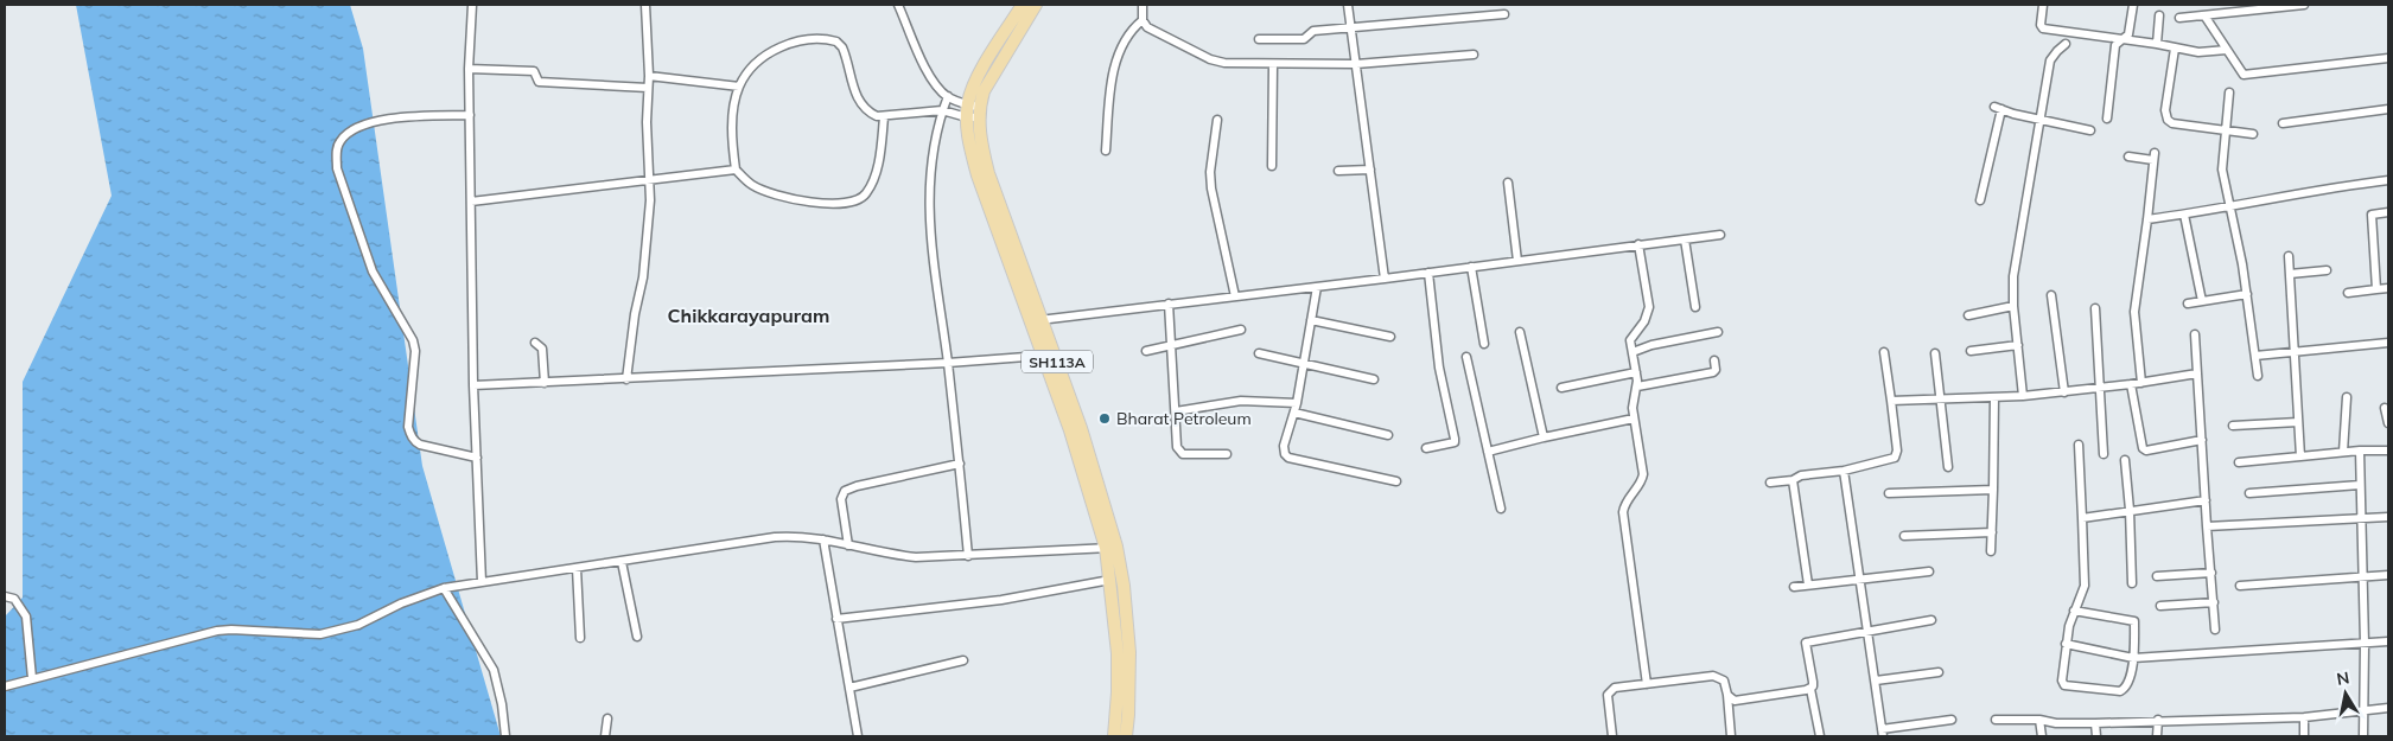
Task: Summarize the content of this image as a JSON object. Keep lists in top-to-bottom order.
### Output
{
  "streets": {
    "main road": ["SH113A"]
  },
  "districts": ["Chikkarayapuram"],
  "places": ["Bharat Petroleum"],
  "north": "top"
}
